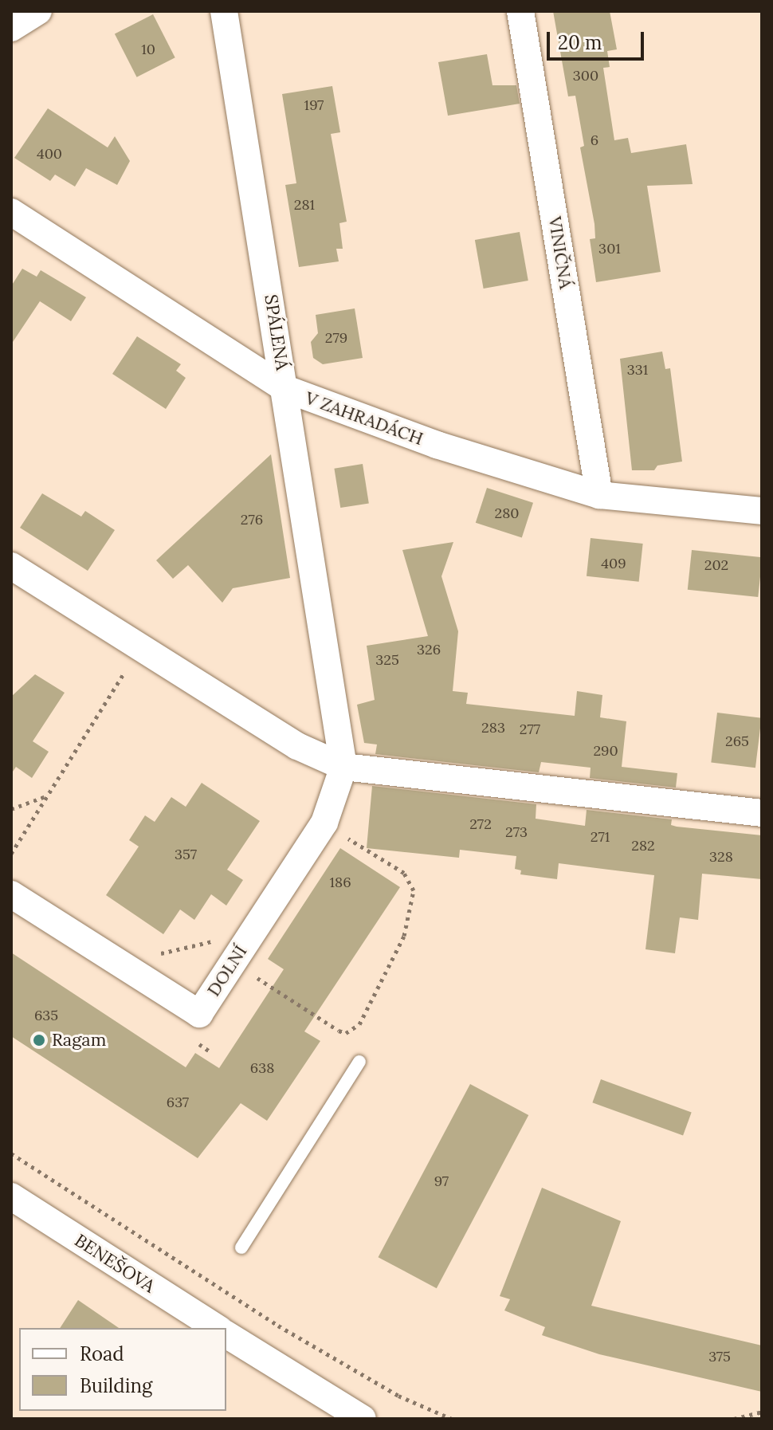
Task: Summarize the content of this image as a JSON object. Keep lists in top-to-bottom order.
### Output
{
  "streets": {
    "street": [
      "VINIČNÁ",
      "SPÁLENÁ",
      "V ZAHRADÁCH",
      "DOLNÍ",
      "BENEŠOVA"
    ]
  },
  "crossings": [
    ["VINIČNÁ", "V ZAHRADÁCH"],
    ["SPÁLENÁ", "V ZAHRADÁCH"],
    ["SPÁLENÁ", "DOLNÍ"]
  ],
  "places": ["Ragam"],
  "house_numbers": [
    "10",
    "300",
    "197",
    "6",
    "400",
    "281",
    "301",
    "279",
    "331",
    "280",
    "276",
    "409",
    "202",
    "326",
    "325",
    "283",
    "277",
    "265",
    "290",
    "272",
    "273",
    "271",
    "282",
    "357",
    "328",
    "186",
    "635",
    "638",
    "637",
    "97",
    "375"
  ],
  "legend": ["Road", "Building"],
  "scale_bar": "20 m"
}
